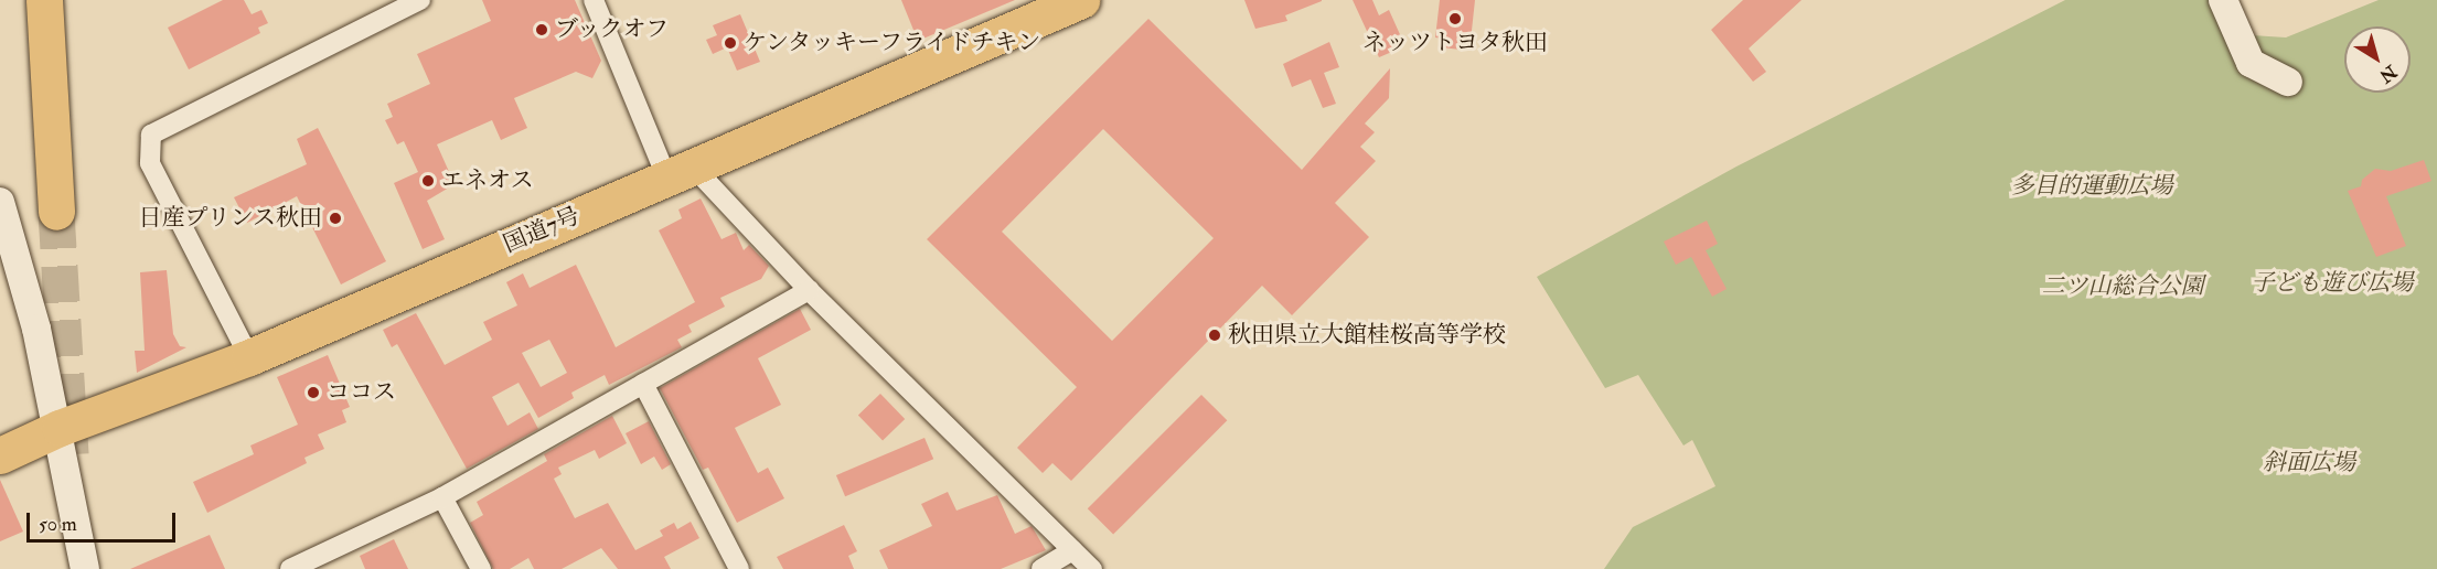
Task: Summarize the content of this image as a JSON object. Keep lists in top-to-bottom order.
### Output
{
  "streets": {
    "highway": ["国道7号"]
  },
  "parks": [
    "多目的運動広場",
    "子ども遊び広場",
    "二ツ山総合公園",
    "斜面広場"
  ],
  "places": [
    "ネッツトヨタ秋田",
    "ブックオフ",
    "ケンタッキーフライドチキン",
    "エネオス",
    "日産プリンス秋田",
    "秋田県立大館桂桜高等学校",
    "ココス"
  ],
  "scale_bar": "50 m",
  "north": "bottom right"
}
